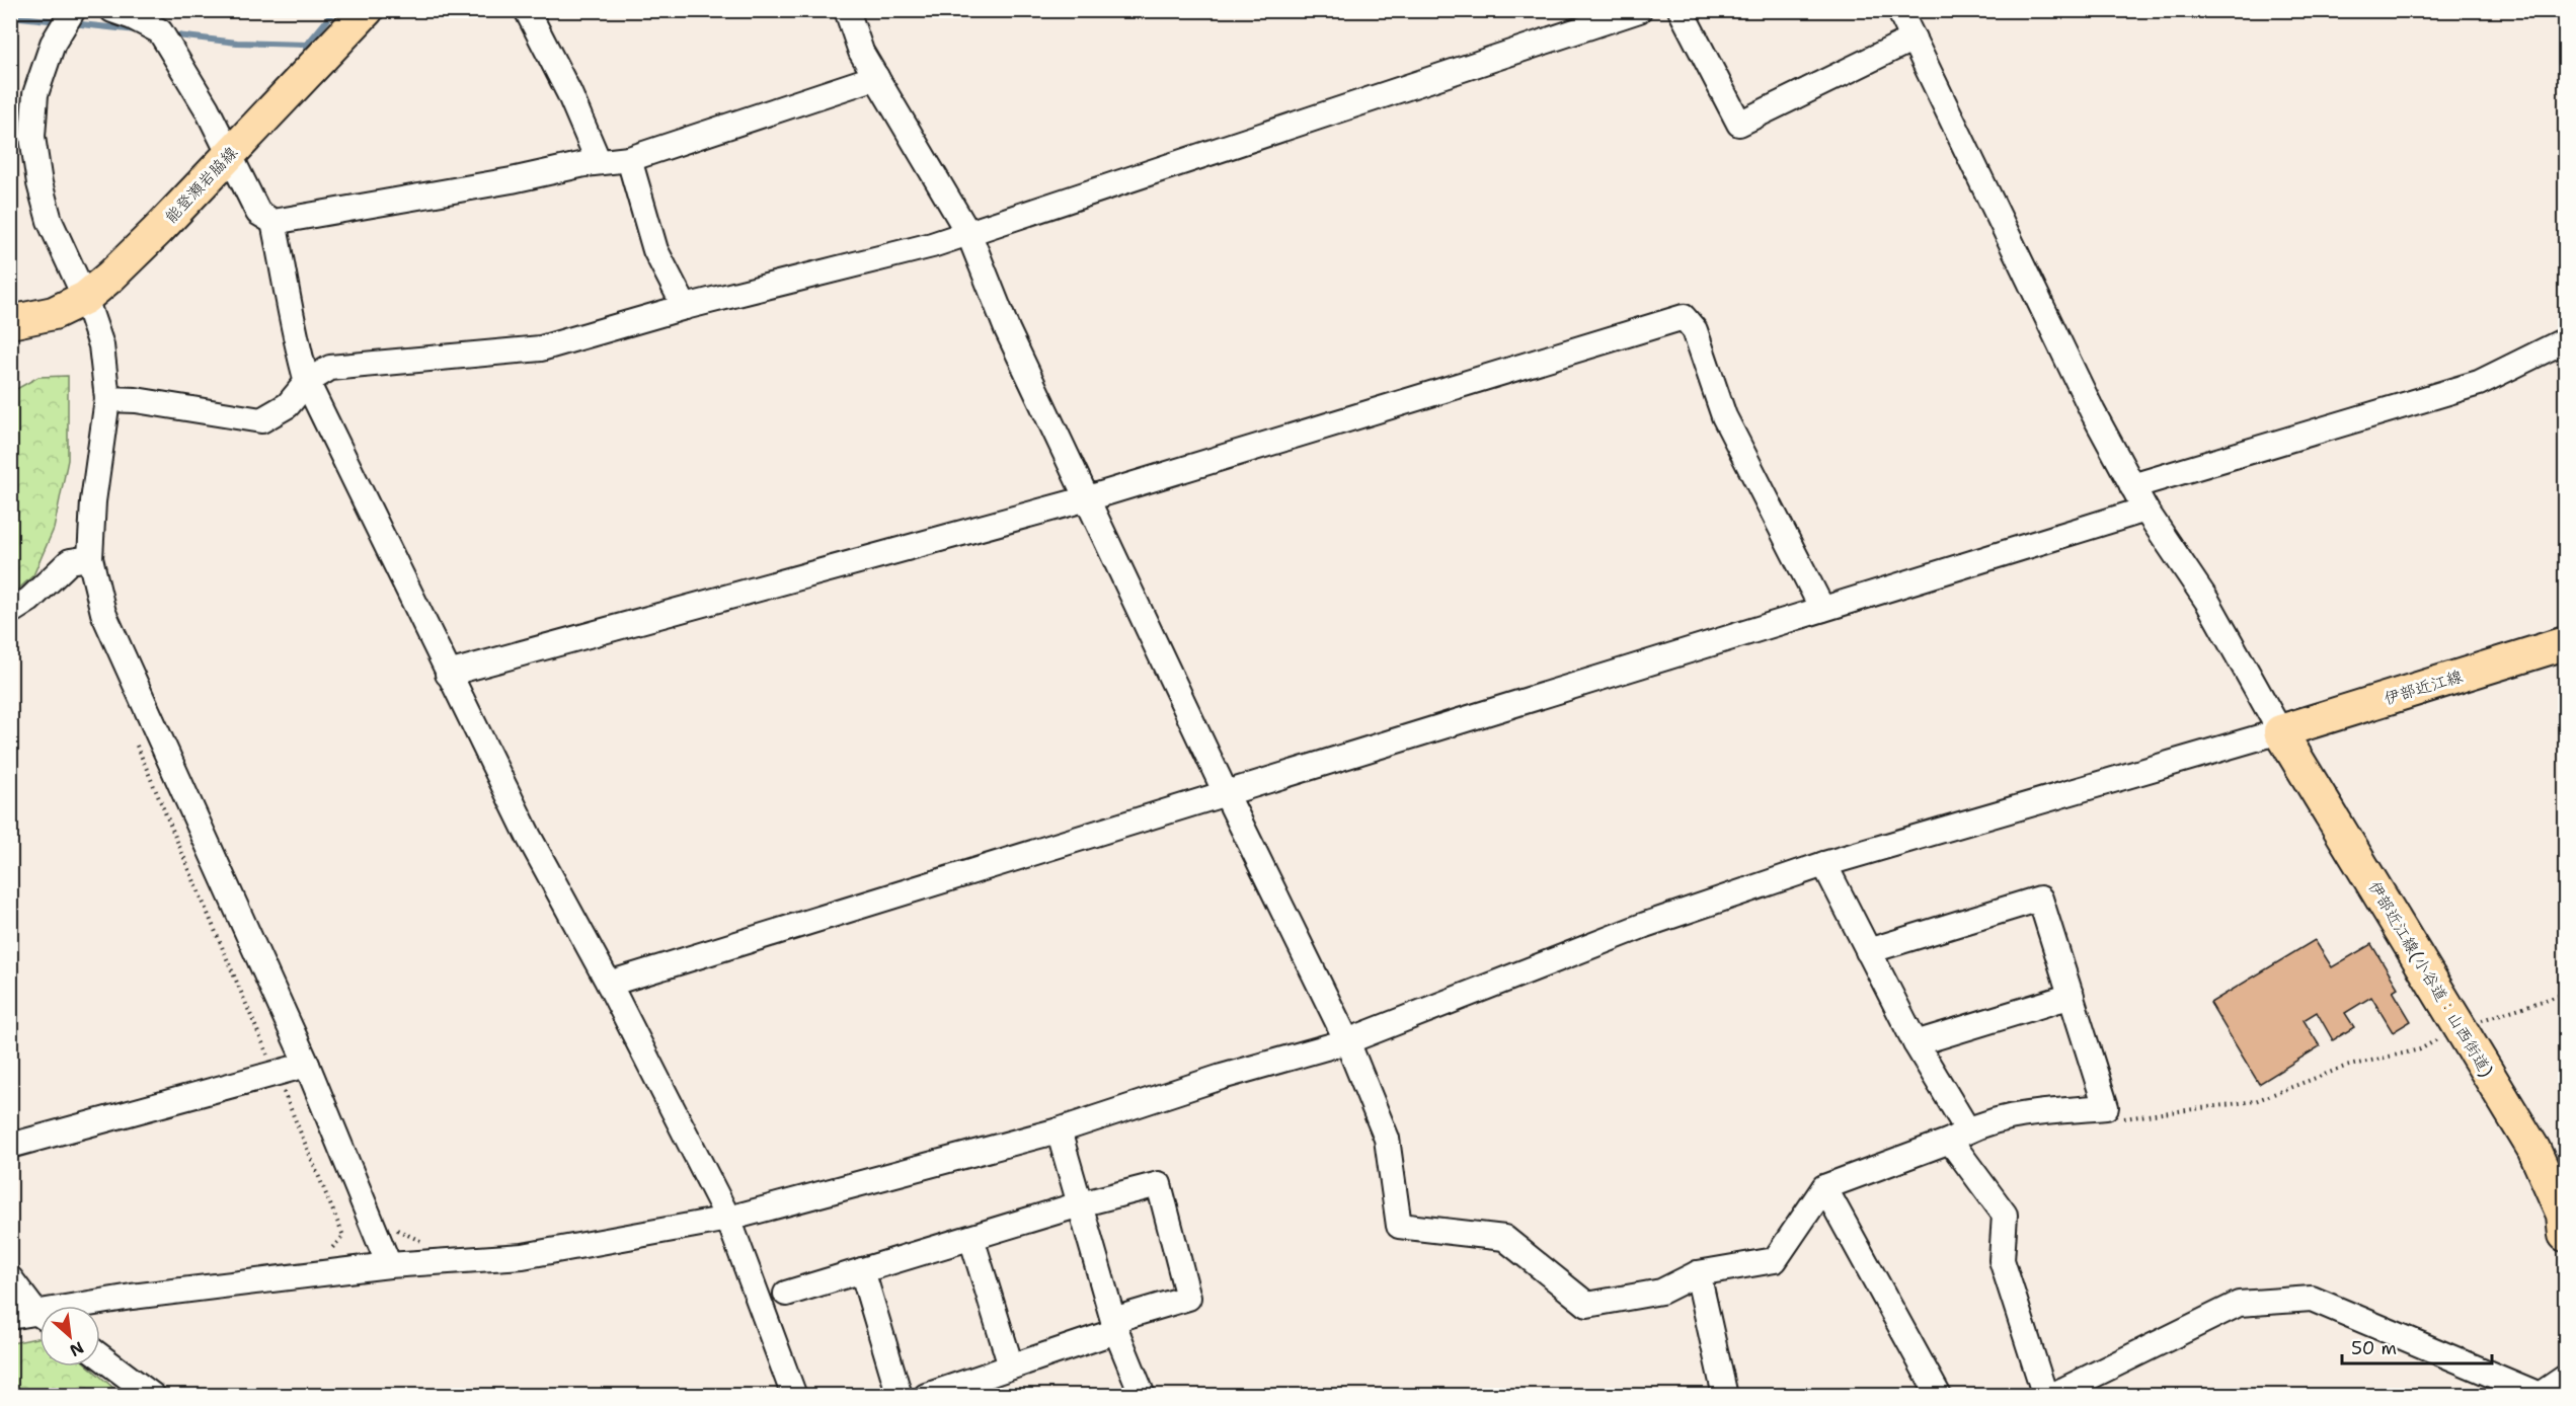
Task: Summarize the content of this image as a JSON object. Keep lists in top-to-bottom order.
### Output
{
  "streets": {
    "main road": ["能登瀬岩脇線", "伊部近江線", "伊部近江線(小谷道：山西街道)"]
  },
  "crossings": [
    ["伊部近江線", "伊部近江線(小谷道：山西街道)"]
  ],
  "scale_bar": "50 m",
  "north": "bottom right"
}
